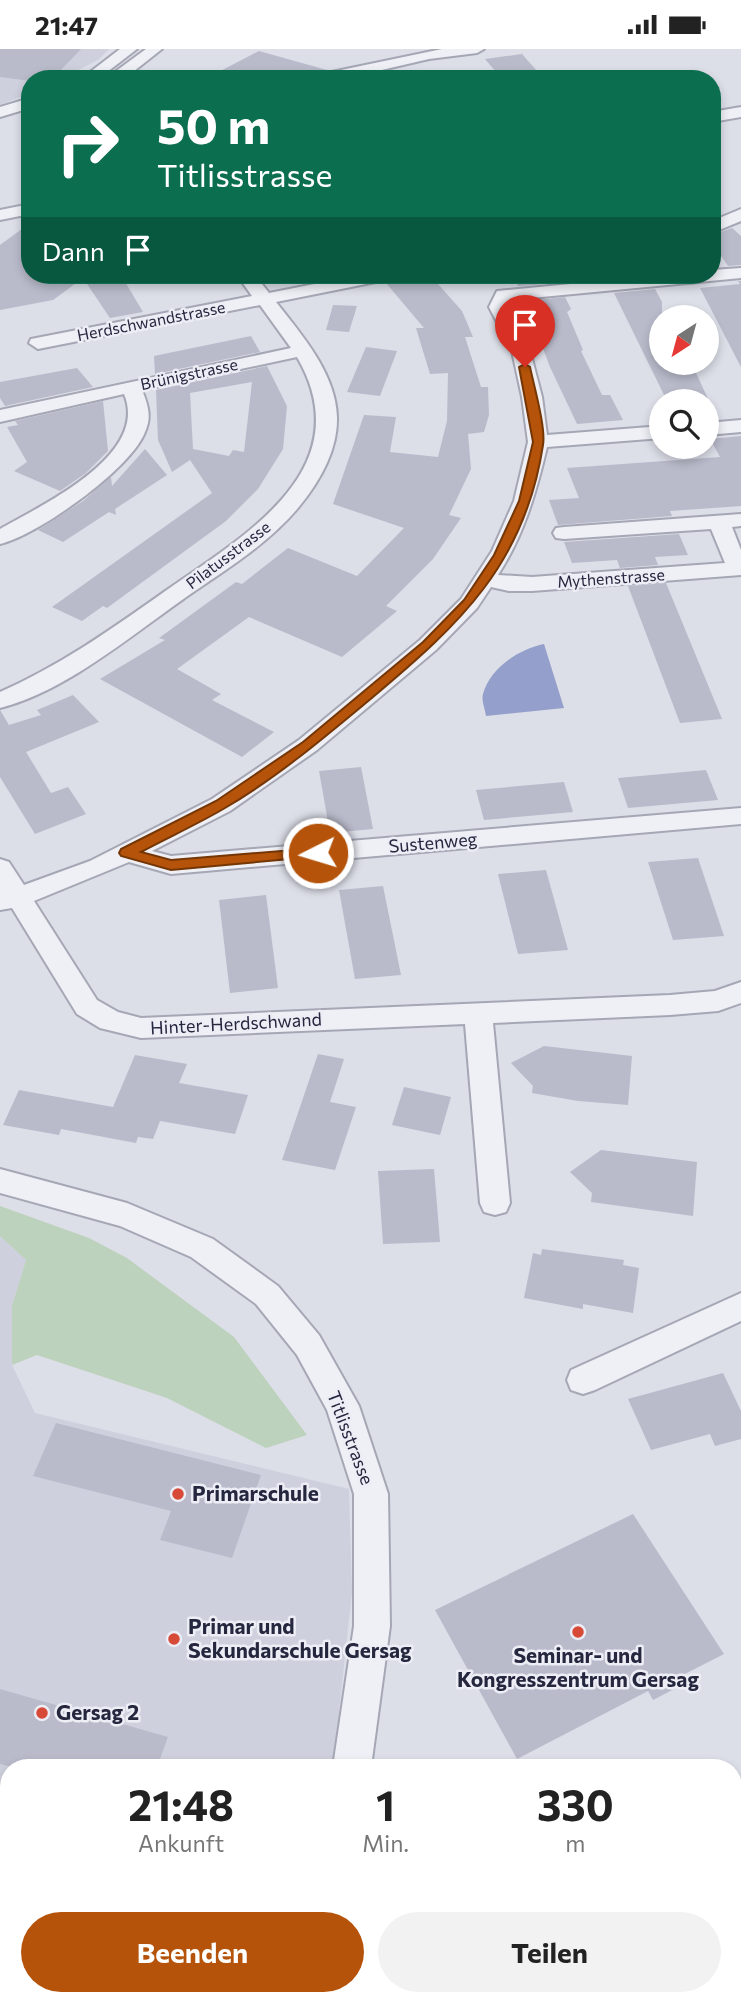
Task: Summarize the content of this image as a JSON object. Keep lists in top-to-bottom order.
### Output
{
  "streets": {
    "street": [
      "Herdschwandstrasse",
      "Brünigstrasse",
      "Pilatusstrasse",
      "Mythenstrasse",
      "Sustenweg",
      "Hinter-Herdschwand",
      "Titlisstrasse"
    ]
  },
  "crossings": [
    ["Herdschwandstrasse", "Pilatusstrasse"],
    ["Brünigstrasse", "Pilatusstrasse"]
  ],
  "places": [
    "Primarschule",
    "Seminar- und Kongresszentrum Gersag",
    "Primar und Sekundarschule Gersag",
    "Gersag 2"
  ],
  "north": "bottom left",
  "page": {
    "status": "21:47",
    "turn": ["50 m", "Titlisstrasse"],
    "then": "Dann",
    "eta": [
      "21:48",
      "Ankunft",
      "1",
      "Min.",
      "330",
      "m"
    ],
    "buttons": ["Beenden", "Teilen"]
  }
}
